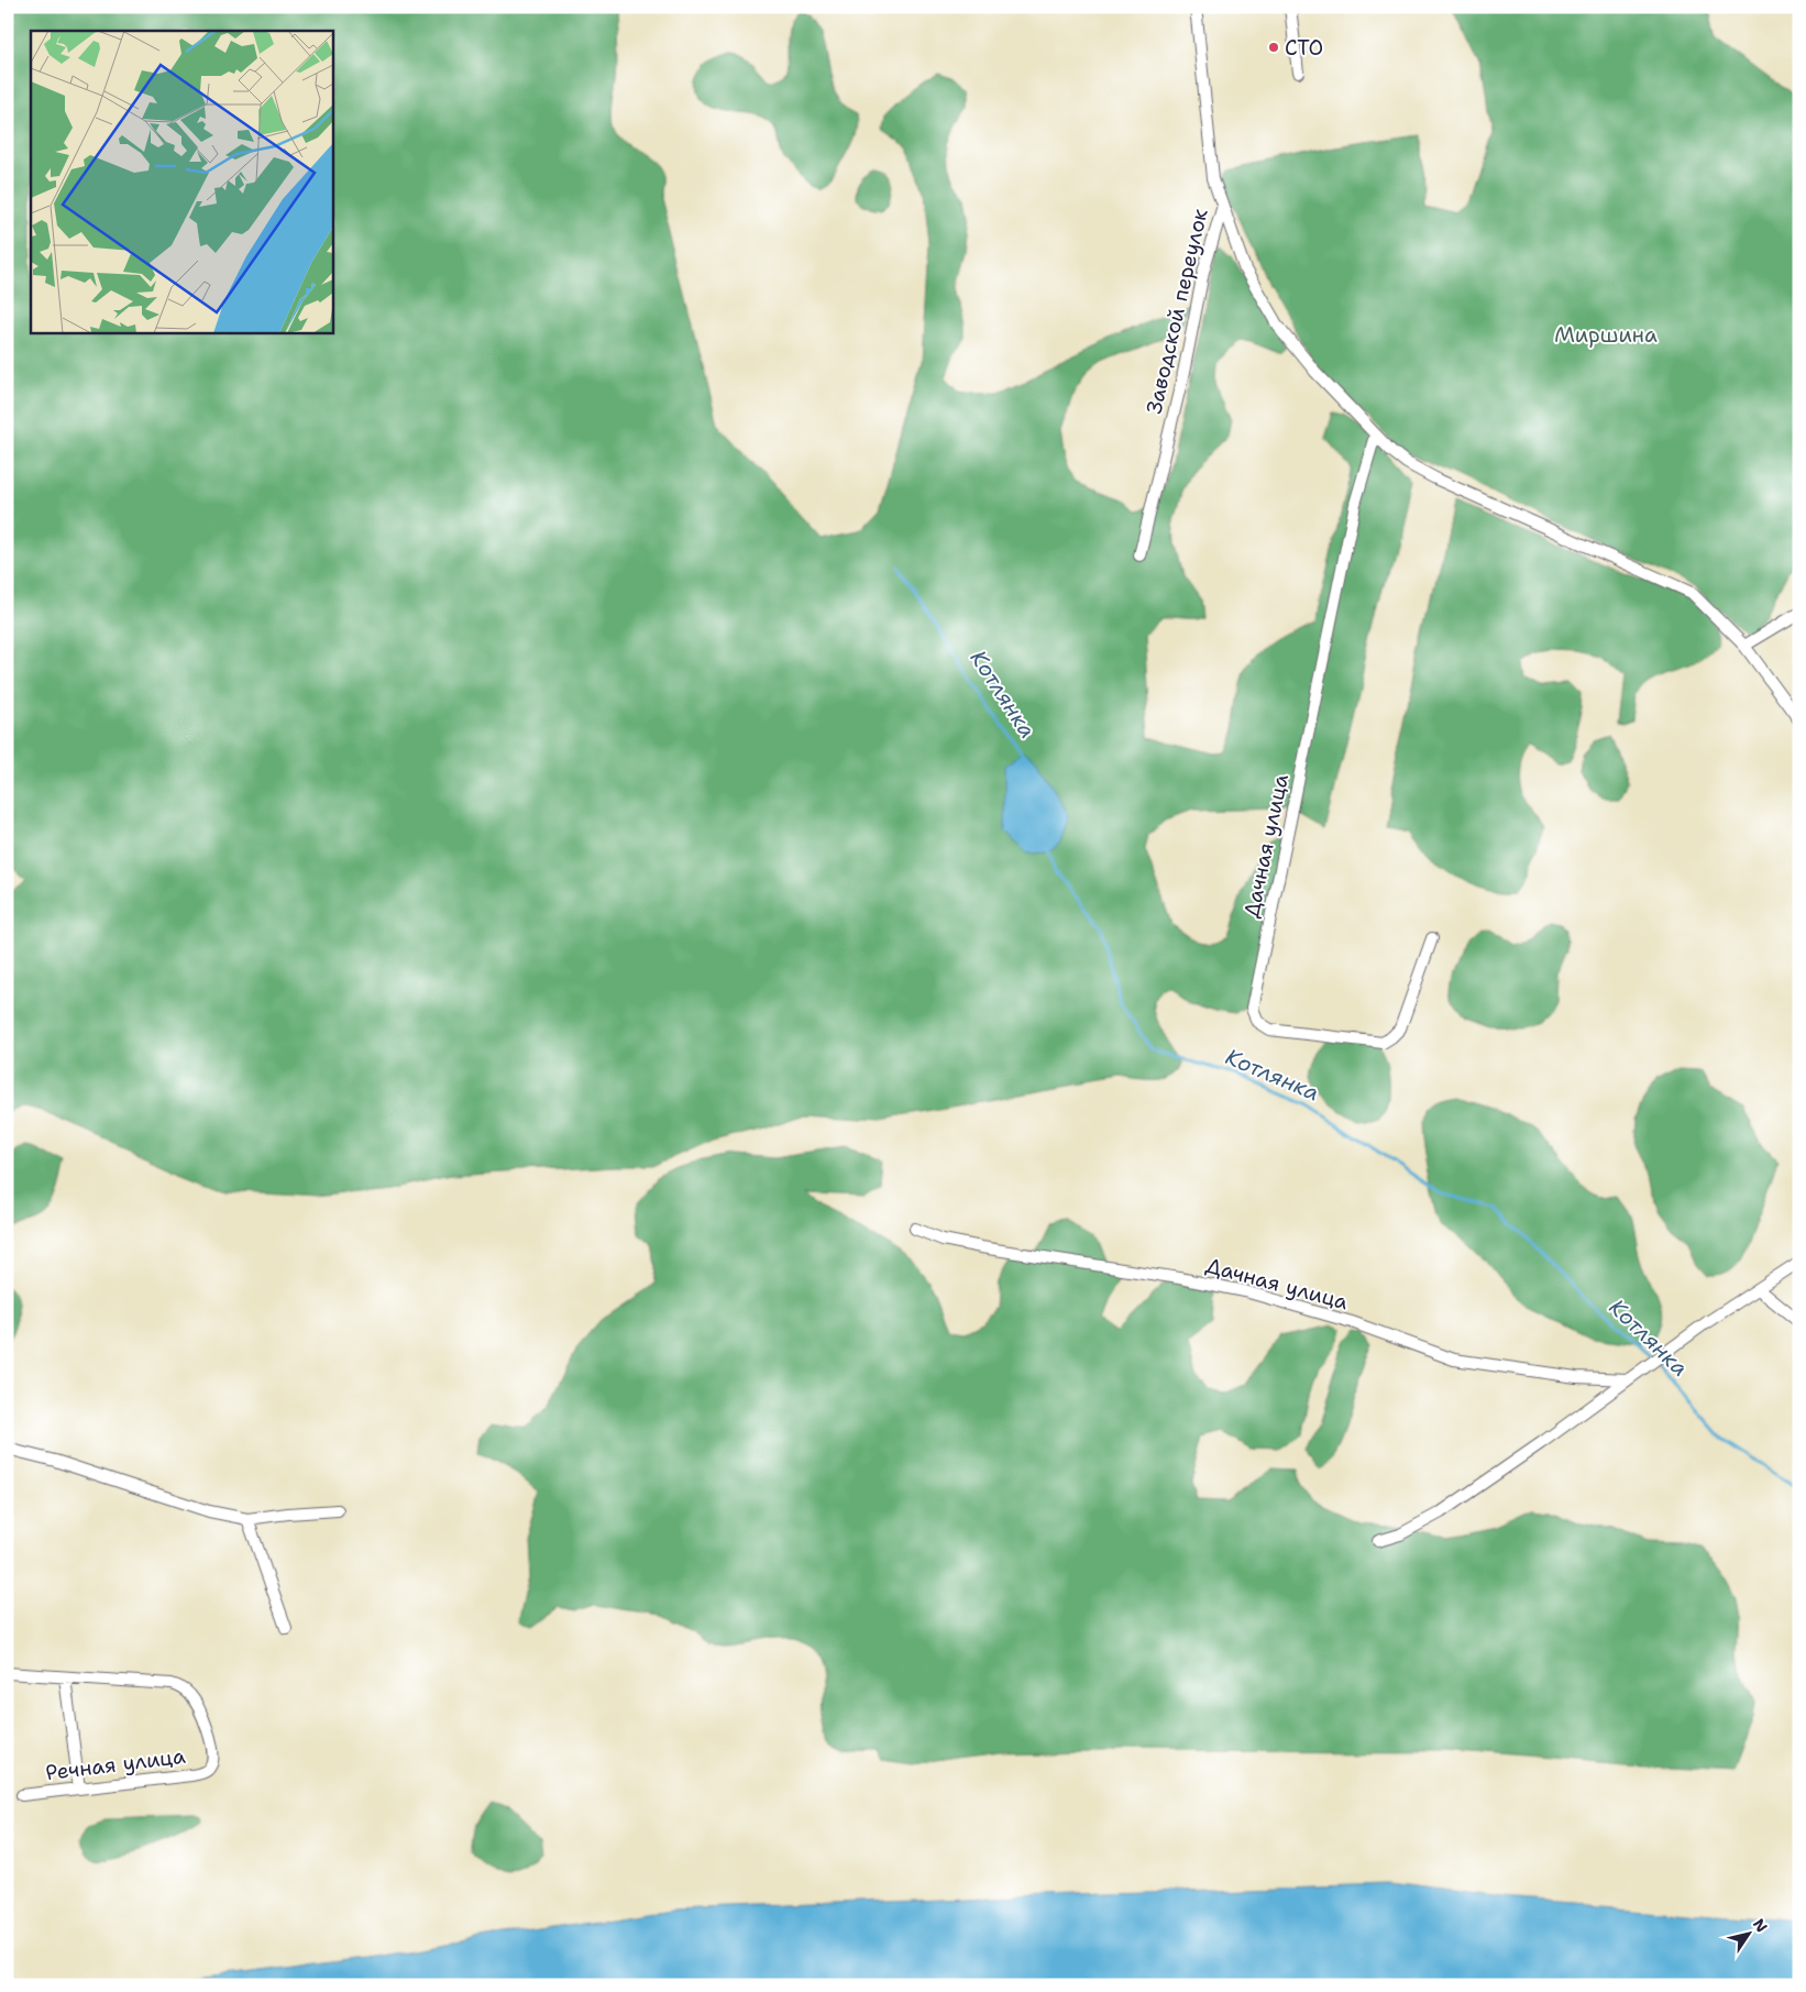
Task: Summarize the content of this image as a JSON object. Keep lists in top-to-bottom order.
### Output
{
  "streets": {
    "street": ["Заводской переулок", "Дачная улица", "Речная улица"]
  },
  "water": ["Котлянка"],
  "parks": ["Миршина"],
  "places": ["СТО"],
  "north": "top right"
}
